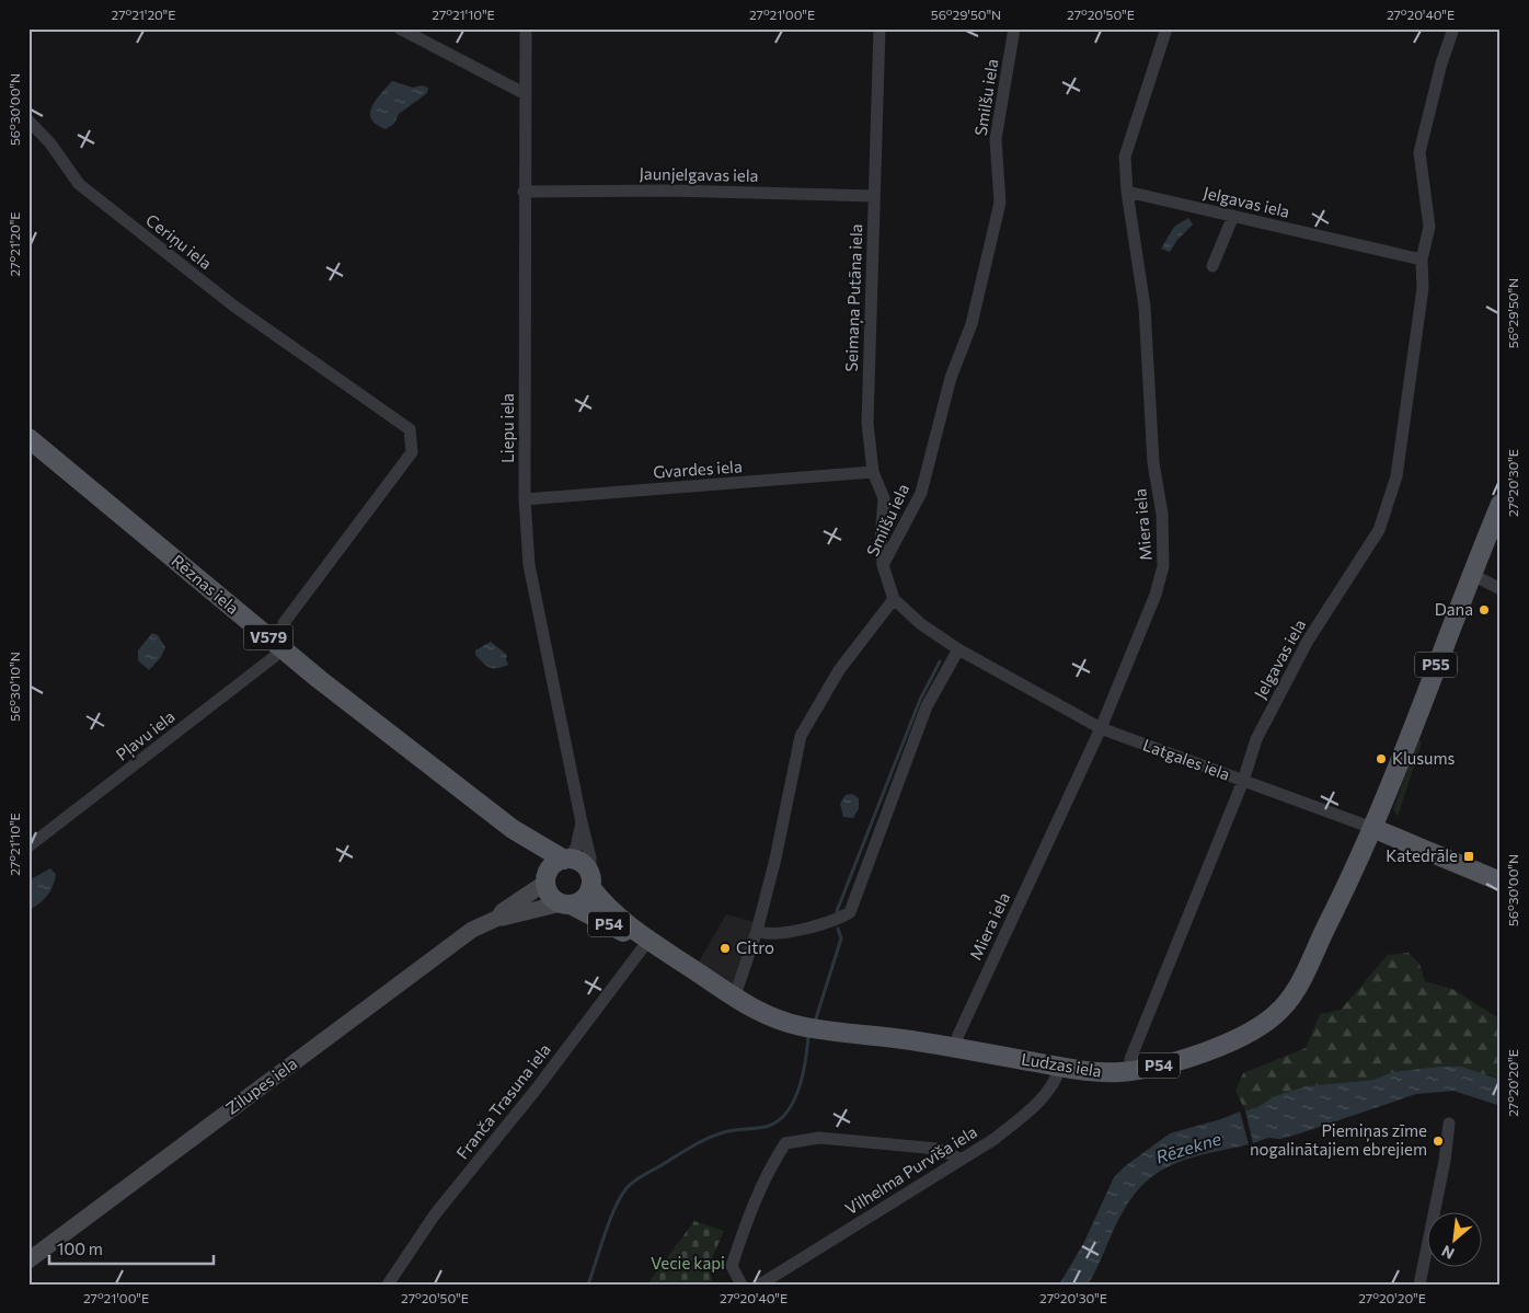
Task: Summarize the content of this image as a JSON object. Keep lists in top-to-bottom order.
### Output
{
  "streets": {
    "main road": [
      "Rēznas iela",
      "V579",
      "P55",
      "Latgales iela",
      "P54",
      "Ludzas iela",
      "Zilupes iela"
    ],
    "street": [
      "Smilšu iela",
      "Jaunjelgavas iela",
      "Jelgavas iela",
      "Ceriņu iela",
      "Seimaņa Putāna iela",
      "Liepu iela",
      "Gvardes iela",
      "Miera iela",
      "Pļavu iela",
      "Franča Trasuna iela",
      "Vilhelma Purvīša iela"
    ]
  },
  "crossings": [
    ["Smilšu iela", "Seimaņa Putāna iela"],
    ["Smilšu iela", "Latgales iela"],
    ["Jaunjelgavas iela", "Seimaņa Putāna iela"],
    ["Jaunjelgavas iela", "Liepu iela"],
    ["Jelgavas iela", "Miera iela"],
    ["Jelgavas iela", "Latgales iela"],
    ["Jelgavas iela", "Ludzas iela"],
    ["Ceriņu iela", "Rēznas iela"],
    ["Ceriņu iela", "Pļavu iela"],
    ["Seimaņa Putāna iela", "Gvardes iela"],
    ["Liepu iela", "Gvardes iela"],
    ["Liepu iela", "Rēznas iela"],
    ["Liepu iela", "P54"],
    ["Liepu iela", "Ludzas iela"],
    ["Liepu iela", "Zilupes iela"],
    ["Miera iela", "Latgales iela"],
    ["Miera iela", "Ludzas iela"],
    ["Rēznas iela", "Pļavu iela"],
    ["Rēznas iela", "P54"],
    ["Rēznas iela", "Ludzas iela"],
    ["Rēznas iela", "Zilupes iela"],
    ["P55", "Latgales iela"],
    ["P55", "Ludzas iela"],
    ["Latgales iela", "Ludzas iela"],
    ["P54", "Ludzas iela"],
    ["P54", "Zilupes iela"],
    ["Ludzas iela", "Zilupes iela"],
    ["Ludzas iela", "Franča Trasuna iela"],
    ["Ludzas iela", "Vilhelma Purvīša iela"]
  ],
  "water": ["Rēzekne"],
  "parks": ["Vecie kapi"],
  "places": {
    "other": [
      "Dana",
      "Klusums",
      "Citro",
      "Piemiņas zīme nogalinātajiem ebrejiem"
    ],
    "transit": ["Katedrāle"]
  },
  "scale_bar": "100 m",
  "north": "bottom left",
  "coordinates": [
    "27°21'20\"E",
    "27°21'10\"E",
    "27°21'00\"E",
    "56°29'50\"N",
    "27°20'50\"E",
    "27°20'40\"E",
    "56°30'00\"N",
    "27°20'30\"E",
    "56°30'10\"N",
    "27°20'20\"E"
  ]
}
